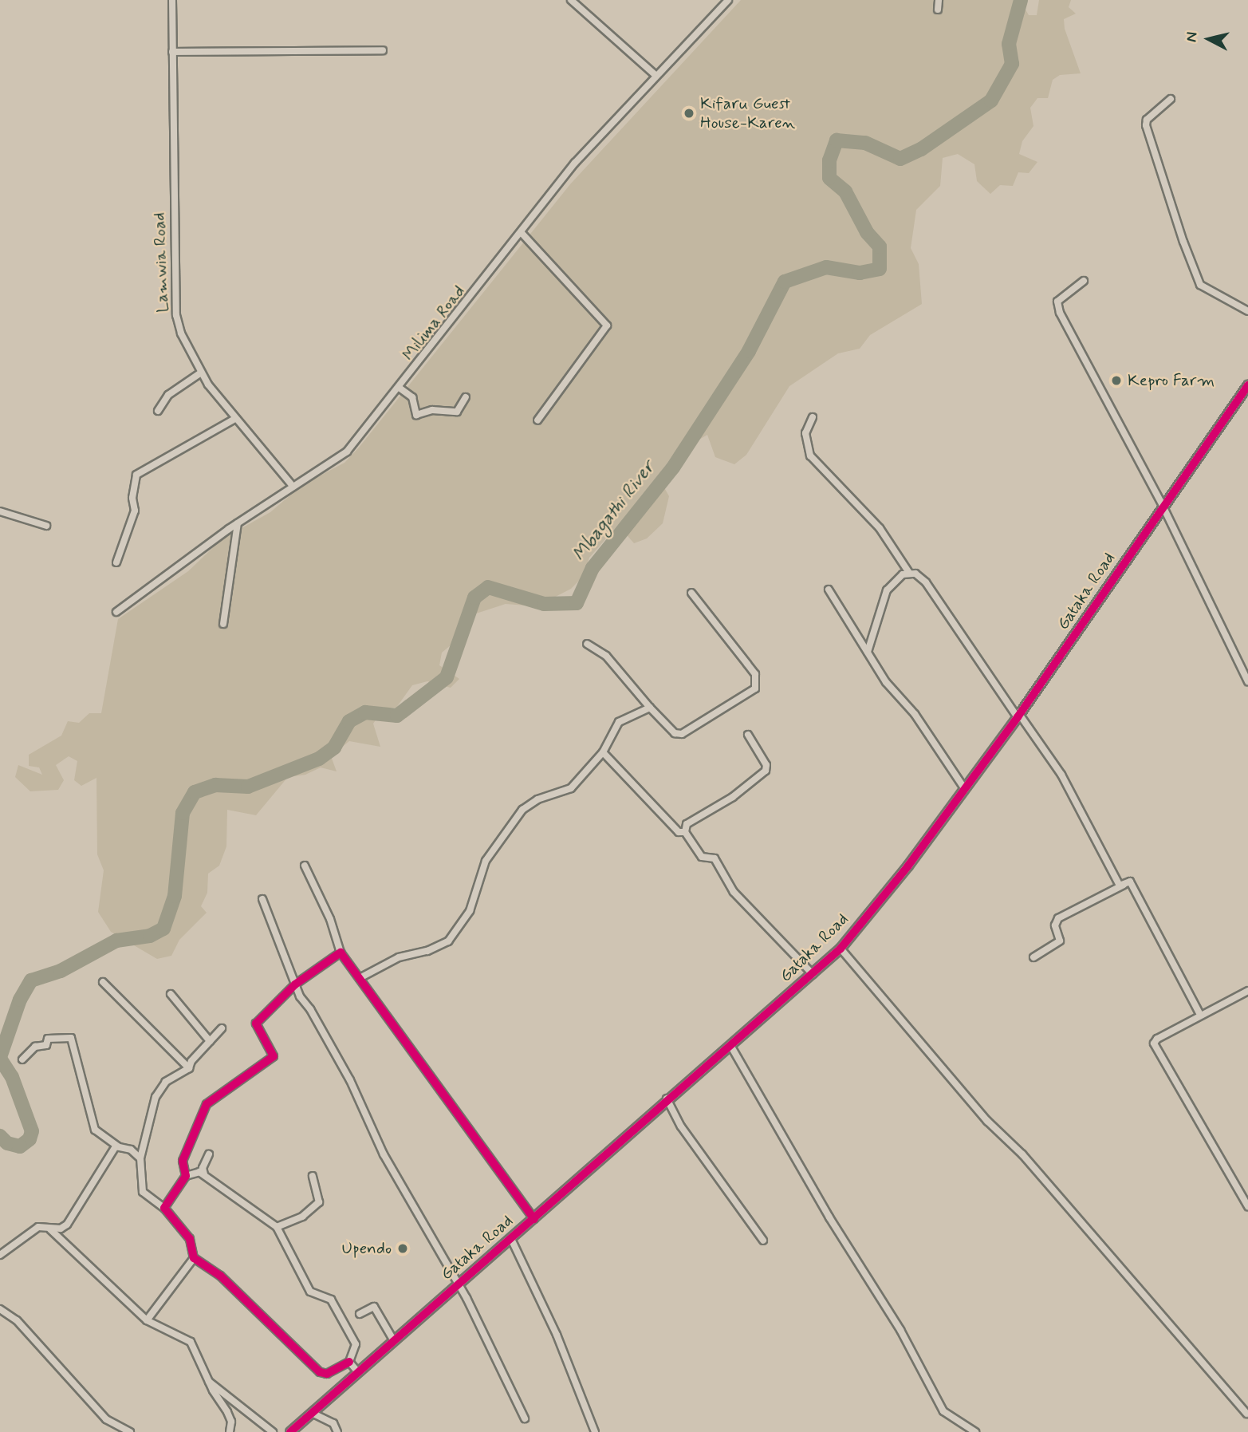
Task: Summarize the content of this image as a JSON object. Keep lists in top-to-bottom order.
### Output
{
  "streets": {
    "street": ["Lamwia Road", "Milima Road", "Gataka Road"]
  },
  "crossings": [
    ["Lamwia Road", "Milima Road"]
  ],
  "water": ["Mbagathi River"],
  "places": ["Kifaru Guest House-Karen", "Kepro Farm", "Upendo"],
  "north": "left"
}
